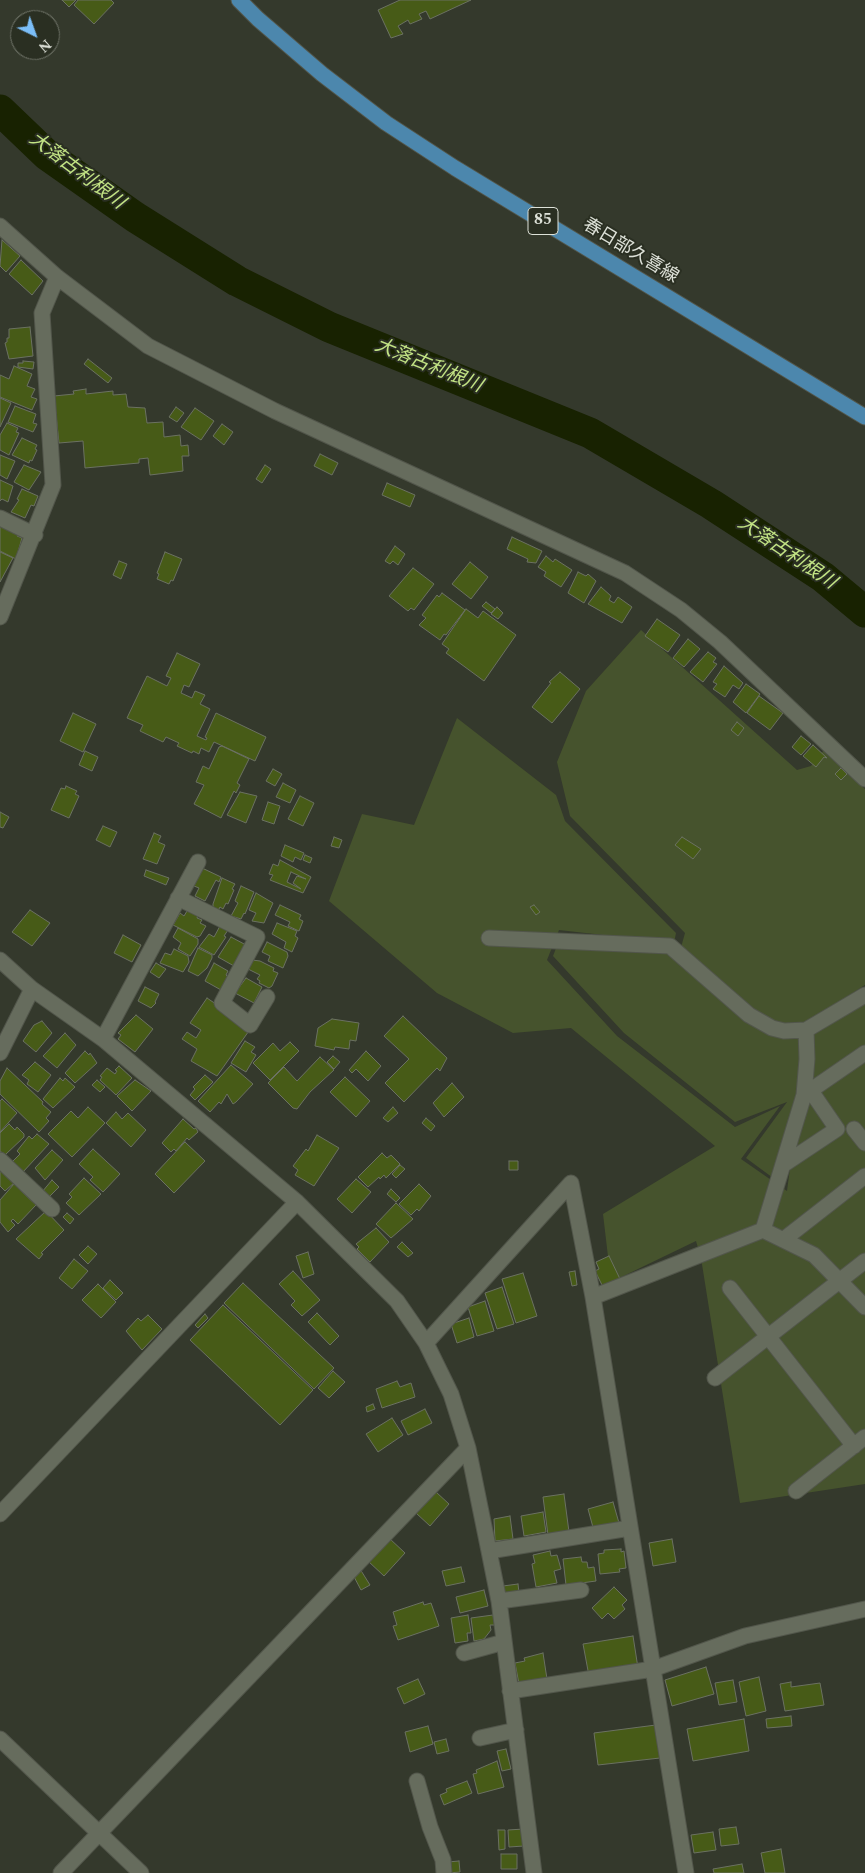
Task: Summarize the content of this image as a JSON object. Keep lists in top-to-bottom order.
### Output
{
  "streets": {
    "main road": ["85", "春日部久喜線"]
  },
  "water": ["大落古利根川"],
  "north": "bottom right"
}
